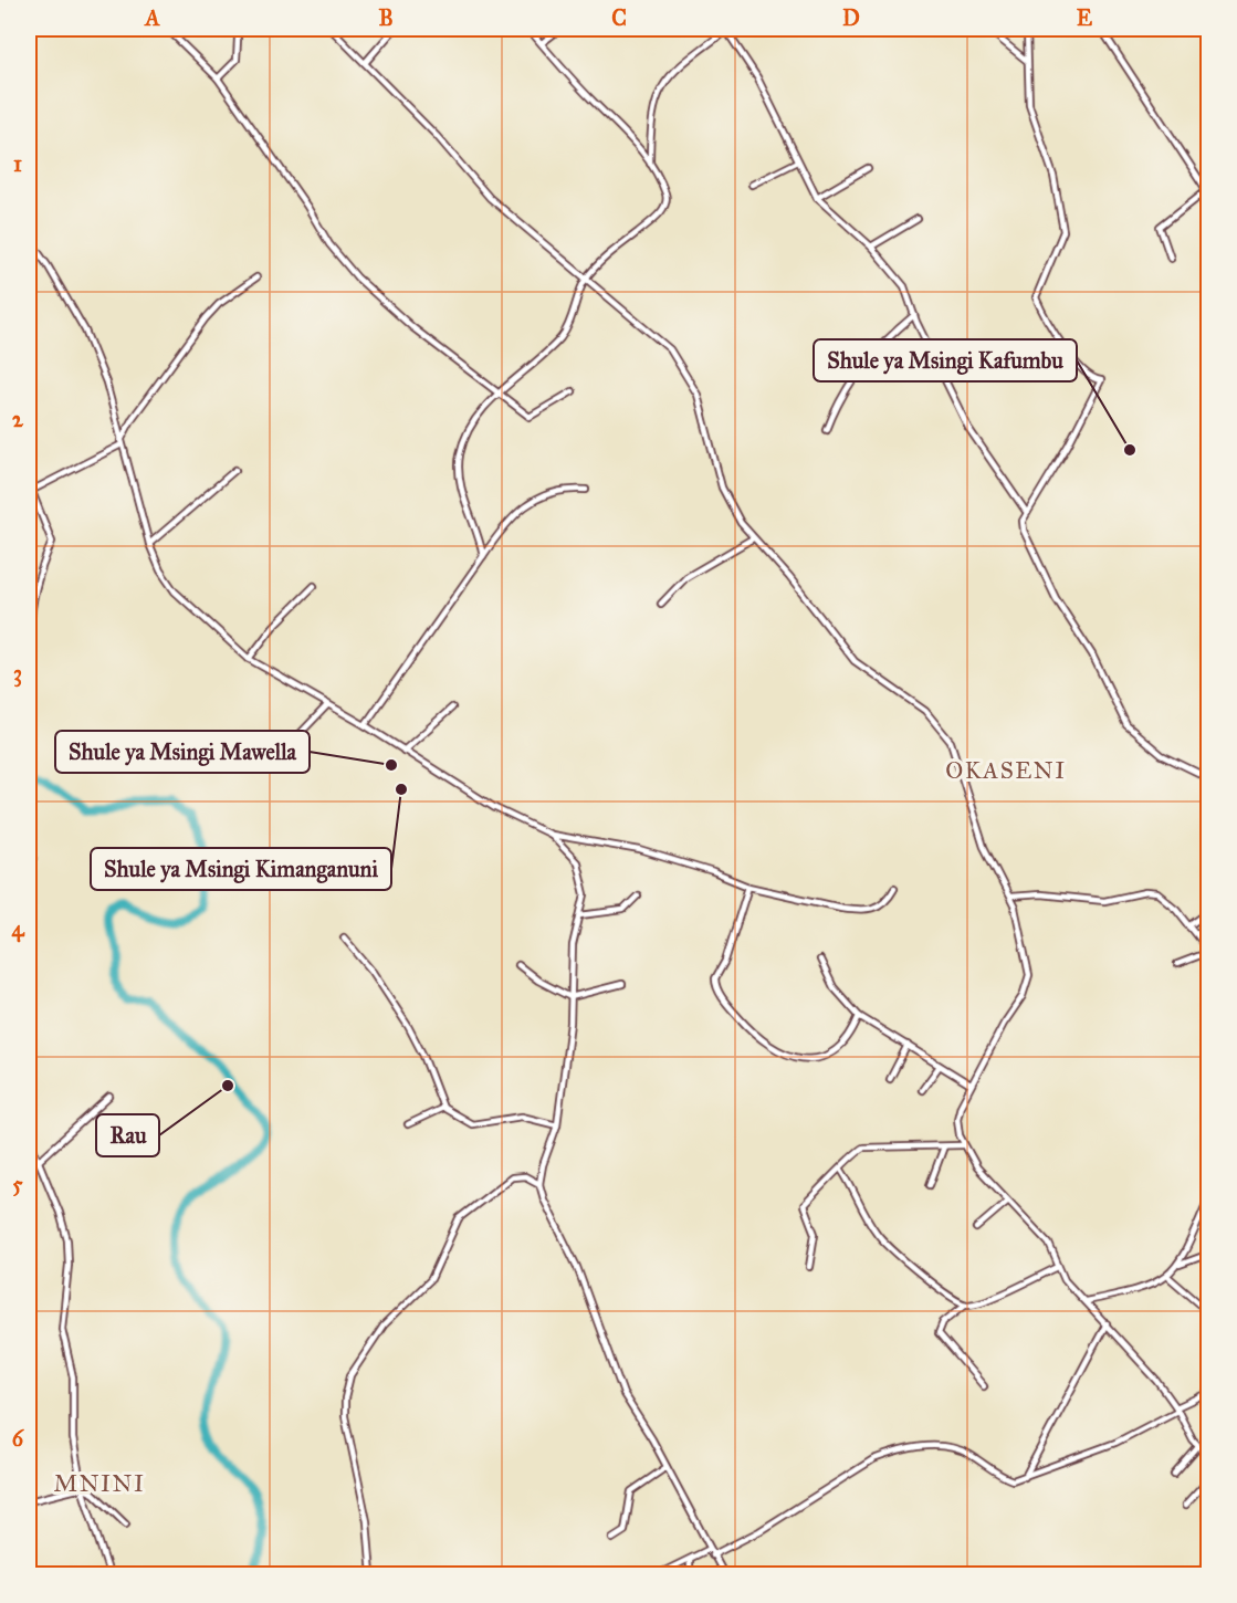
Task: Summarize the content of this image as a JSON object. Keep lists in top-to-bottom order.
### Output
{
  "districts": ["OKASENI", "MNINI"],
  "places": [
    "Shule ya Msingi Kafumbu",
    "Shule ya Msingi Mawella",
    "Shule ya Msingi Kimanganuni",
    "Rau"
  ],
  "grid": {
    "columns": [
      "A",
      "B",
      "C",
      "D",
      "E"
    ],
    "rows": [
      "1",
      "2",
      "3",
      "4",
      "5",
      "6"
    ]
  }
}
